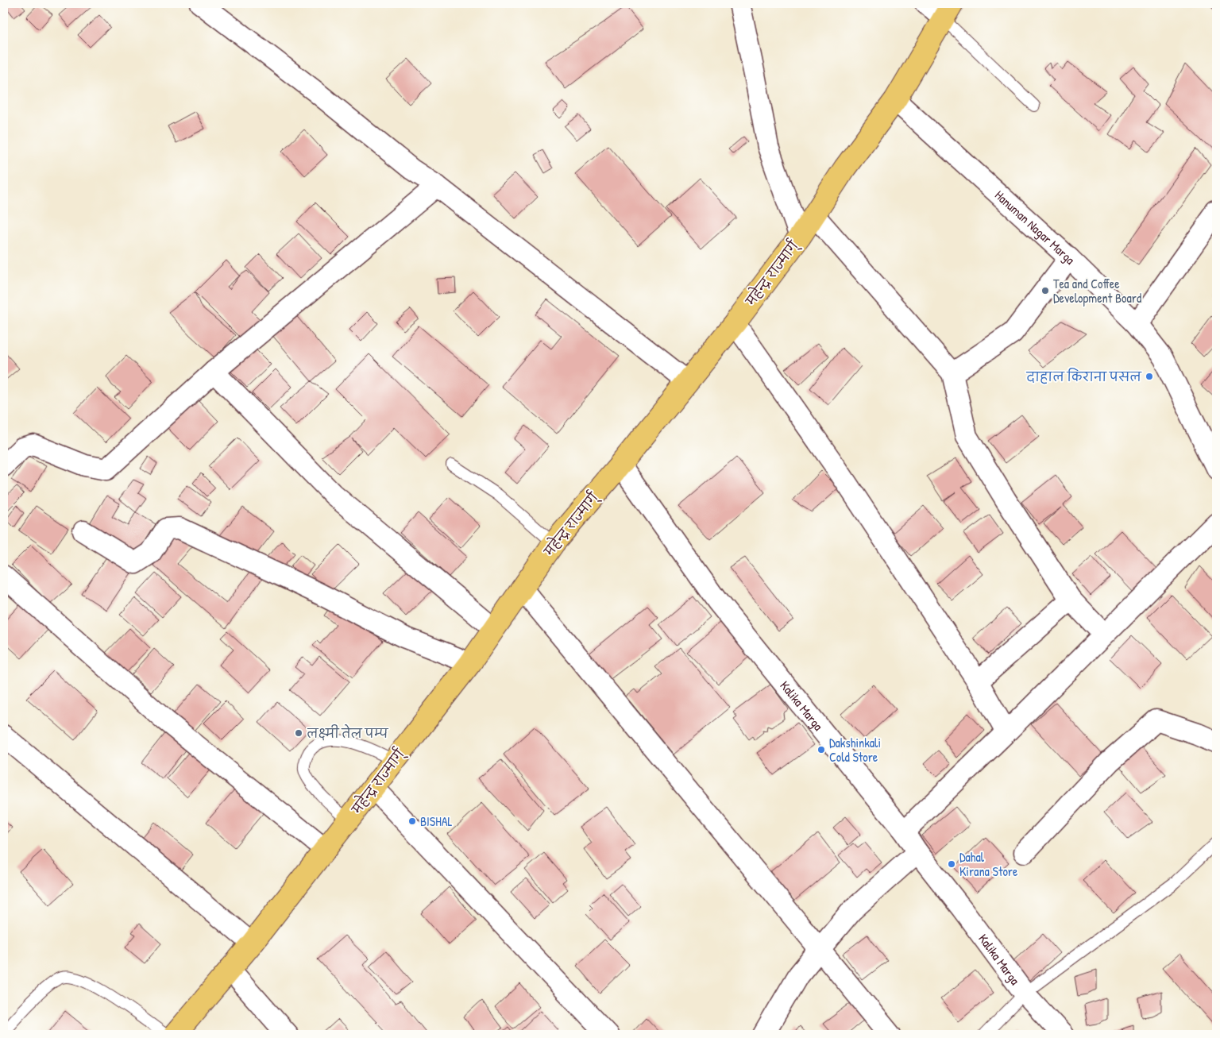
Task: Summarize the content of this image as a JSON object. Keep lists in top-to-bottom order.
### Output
{
  "streets": {
    "highway": ["महेन्द्र राज्मार्ग्"],
    "street": ["Hanuman Nagar Marga", "Kalika Marga"]
  },
  "crossings": [
    ["Hanuman Nagar Marga", "महेन्द्र राज्मार्ग्"],
    ["महेन्द्र राज्मार्ग्", "Kalika Marga"]
  ],
  "places": [
    "Tea and Coffee Development Board",
    "दाहाल किराना पसल",
    "लक्ष्मी तेल पम्प",
    "Dakshinkali Cold Store",
    "BISHAL",
    "Dahal Kirana Store"
  ]
}
